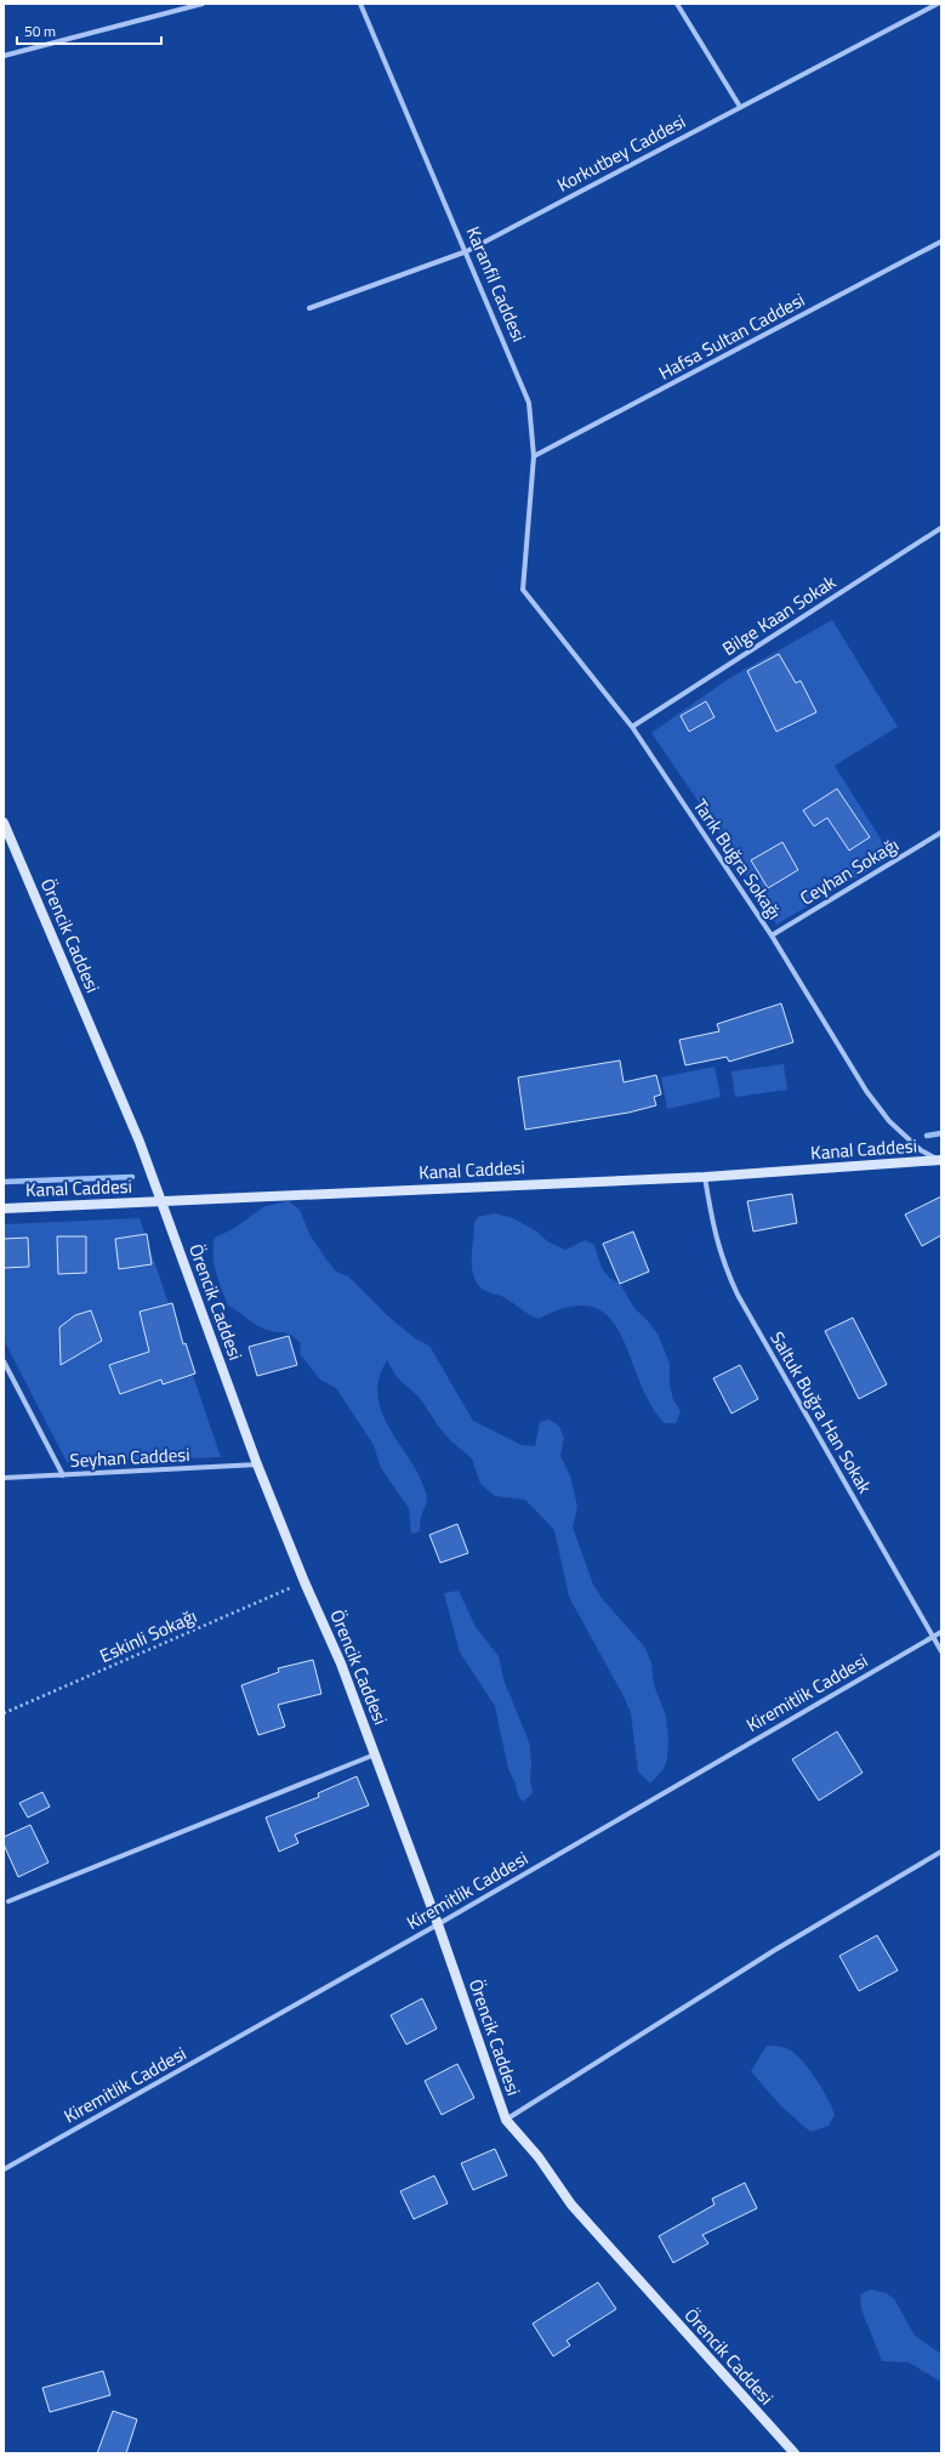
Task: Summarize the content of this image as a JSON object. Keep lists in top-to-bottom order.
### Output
{
  "streets": {
    "street": [
      "Korkutbey Caddesi",
      "Karanfil Caddesi",
      "Hafsa Sultan Caddesi",
      "Bilge Kaan Sokak",
      "Tarık Buğra Sokağı",
      "Ceyhan Sokağı",
      "Örencik Caddesi",
      "Kanal Caddesi",
      "Saltuk Buğra Han Sokak",
      "Seyhan Caddesi",
      "Kiremitlik Caddesi"
    ],
    "path": ["Eskinli Sokağı"]
  },
  "crossings": [
    ["Korkutbey Caddesi", "Karanfil Caddesi"],
    ["Karanfil Caddesi", "Hafsa Sultan Caddesi"],
    ["Karanfil Caddesi", "Tarık Buğra Sokağı"],
    ["Bilge Kaan Sokak", "Tarık Buğra Sokağı"],
    ["Tarık Buğra Sokağı", "Ceyhan Sokağı"],
    ["Tarık Buğra Sokağı", "Kanal Caddesi"],
    ["Örencik Caddesi", "Kanal Caddesi"],
    ["Örencik Caddesi", "Seyhan Caddesi"],
    ["Örencik Caddesi", "Eskinli Sokağı"],
    ["Örencik Caddesi", "Kiremitlik Caddesi"],
    ["Kanal Caddesi", "Saltuk Buğra Han Sokak"],
    ["Saltuk Buğra Han Sokak", "Kiremitlik Caddesi"]
  ],
  "scale_bar": "50 m"
}
